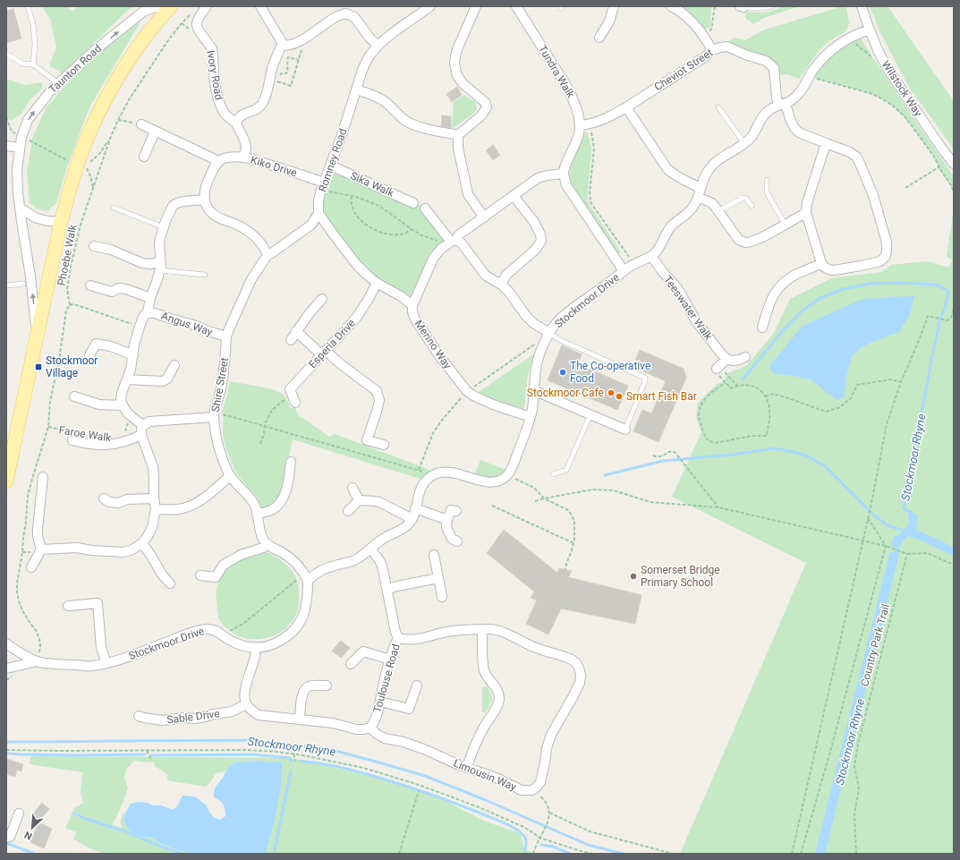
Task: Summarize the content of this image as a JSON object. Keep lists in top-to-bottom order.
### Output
{
  "streets": {
    "main road": ["Taunton Road"],
    "street": [
      "Cheviot Street",
      "Tundra Walk",
      "Ivory Road",
      "Wilstock Way",
      "Romney Road",
      "Kiko Drive",
      "Sika Walk",
      "Stockmoor Drive",
      "Teeswater Walk",
      "Angus Way",
      "Esperia Drive",
      "Merino Way",
      "Shire Street",
      "Faroe Walk",
      "Toulouse Road",
      "Sable Drive",
      "Limousin Way"
    ],
    "path": ["Phoebe Walk", "Country Park Trail"]
  },
  "crossings": [
    ["Cheviot Street", "Tundra Walk"],
    ["Tundra Walk", "Merino Way"],
    ["Ivory Road", "Kiko Drive"],
    ["Romney Road", "Kiko Drive"],
    ["Romney Road", "Sika Walk"],
    ["Romney Road", "Shire Street"],
    ["Phoebe Walk", "Stockmoor Drive"],
    ["Phoebe Walk", "Faroe Walk"],
    ["Stockmoor Drive", "Teeswater Walk"],
    ["Stockmoor Drive", "Merino Way"],
    ["Angus Way", "Shire Street"],
    ["Toulouse Road", "Limousin Way"]
  ],
  "water": ["Stockmoor Rhyne"],
  "places": {
    "transit": ["Stockmoor Village"],
    "other": [
      "The Co-operative Food",
      "Stockmoor Cafe",
      "Smart Fish Bar",
      "Somerset Bridge Primary School"
    ]
  },
  "north": "bottom left"
}
